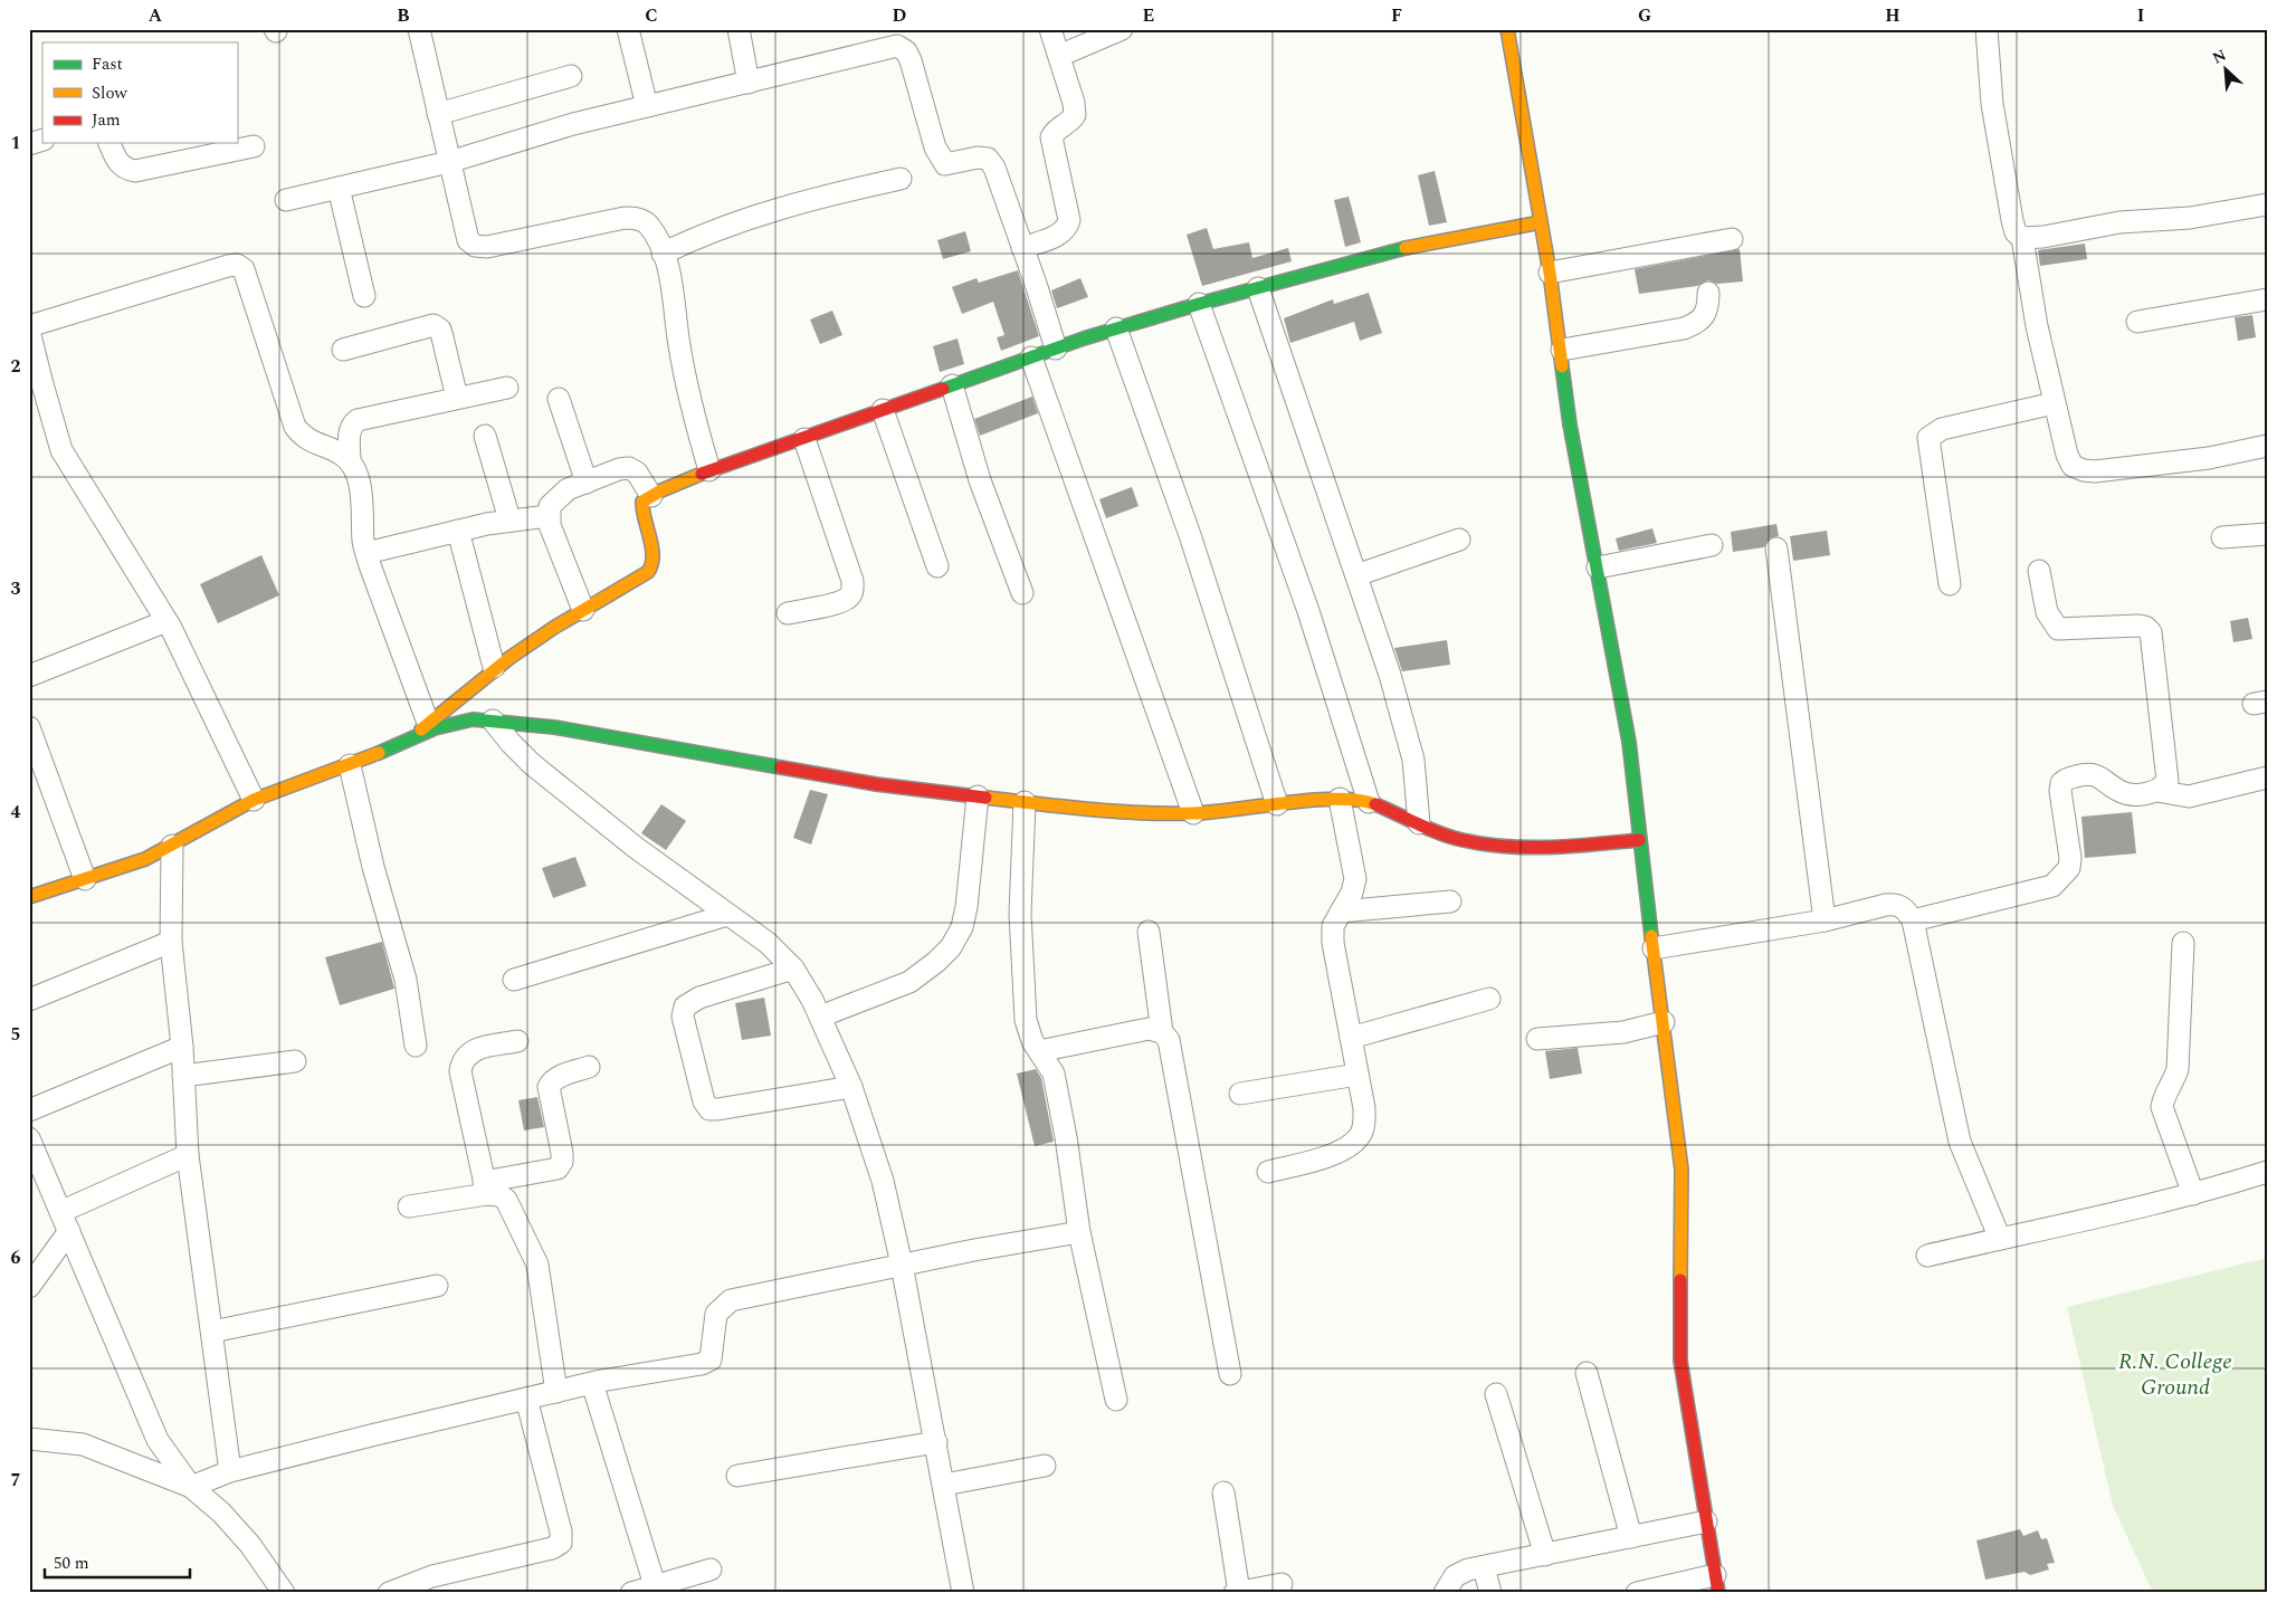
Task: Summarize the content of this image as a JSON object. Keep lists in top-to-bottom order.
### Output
{
  "parks": ["R.N. College Ground"],
  "legend": ["Fast", "Slow", "Jam"],
  "scale_bar": "50 m",
  "north": "top left",
  "grid": {
    "columns": [
      "A",
      "B",
      "C",
      "D",
      "E",
      "F",
      "G",
      "H",
      "I"
    ],
    "rows": [
      "1",
      "2",
      "3",
      "4",
      "5",
      "6",
      "7"
    ]
  }
}
